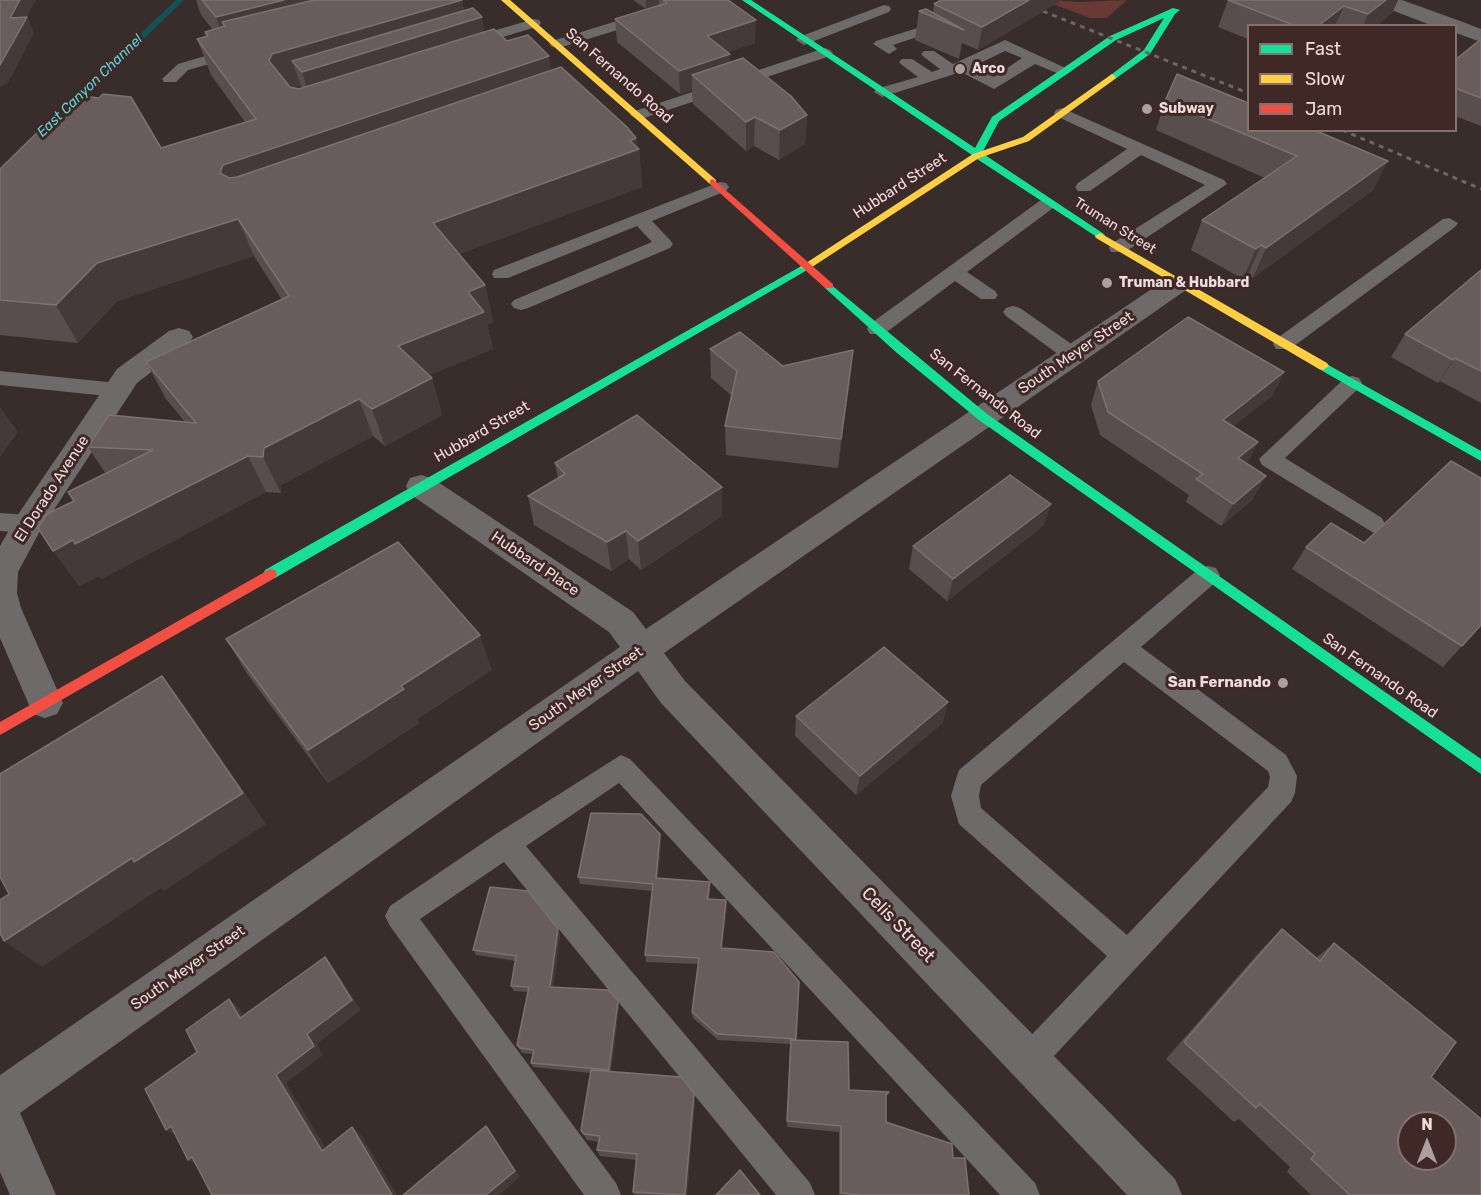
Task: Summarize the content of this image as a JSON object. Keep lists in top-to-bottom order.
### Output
{
  "streets": {
    "main road": ["San Fernando Road", "Hubbard Street", "Truman Street"],
    "street": [
      "South Meyer Street",
      "El Dorado Avenue",
      "Hubbard Place",
      "Celis Street"
    ]
  },
  "crossings": [
    ["San Fernando Road", "Hubbard Street"],
    ["San Fernando Road", "South Meyer Street"],
    ["Hubbard Street", "Truman Street"],
    ["Hubbard Street", "El Dorado Avenue"],
    ["Hubbard Street", "Hubbard Place"],
    ["Truman Street", "South Meyer Street"],
    ["South Meyer Street", "Hubbard Place"],
    ["South Meyer Street", "Celis Street"],
    ["Hubbard Place", "Celis Street"]
  ],
  "water": ["East Canyon Channel"],
  "places": [
    "Arco",
    "Subway",
    "Truman & Hubbard",
    "San Fernando"
  ],
  "legend": ["Fast", "Slow", "Jam"],
  "north": "top"
}
